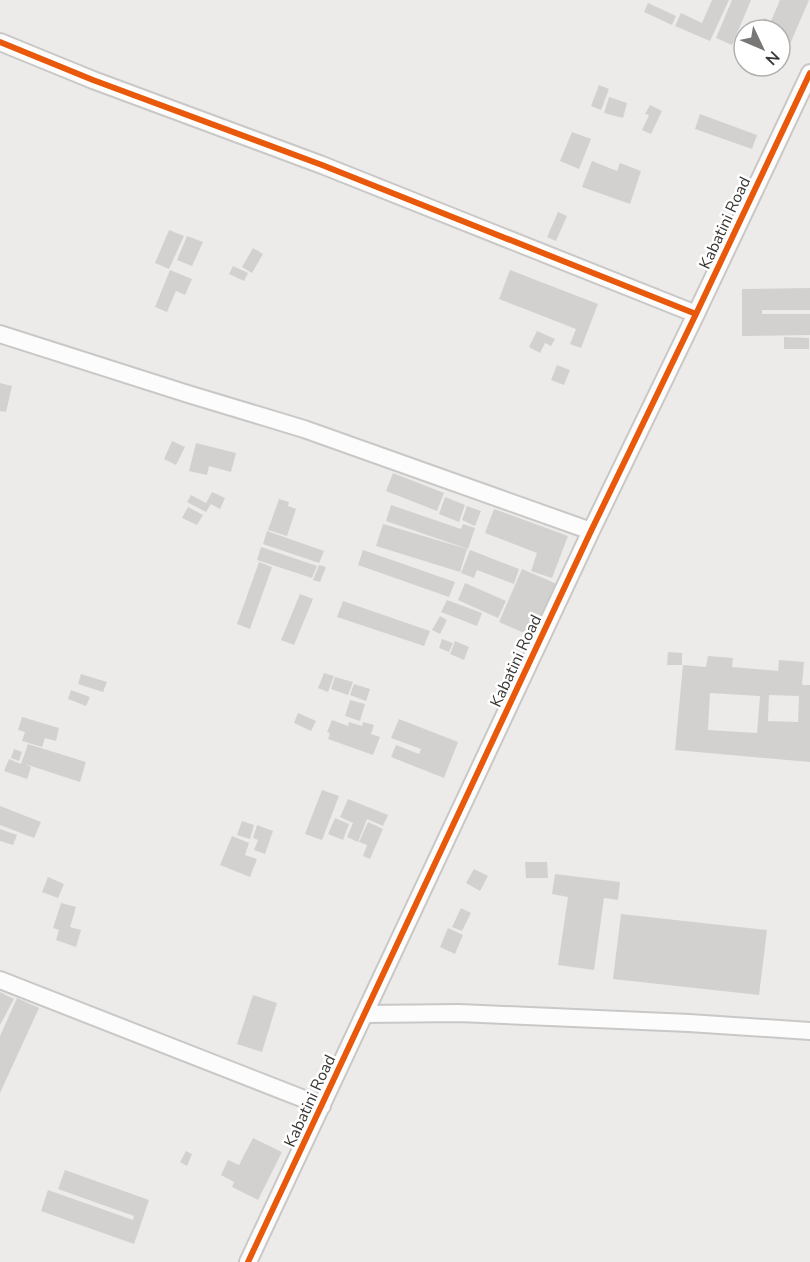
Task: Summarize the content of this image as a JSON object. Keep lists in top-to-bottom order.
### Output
{
  "streets": {
    "street": ["Kabatini Road"]
  },
  "north": "bottom right"
}
